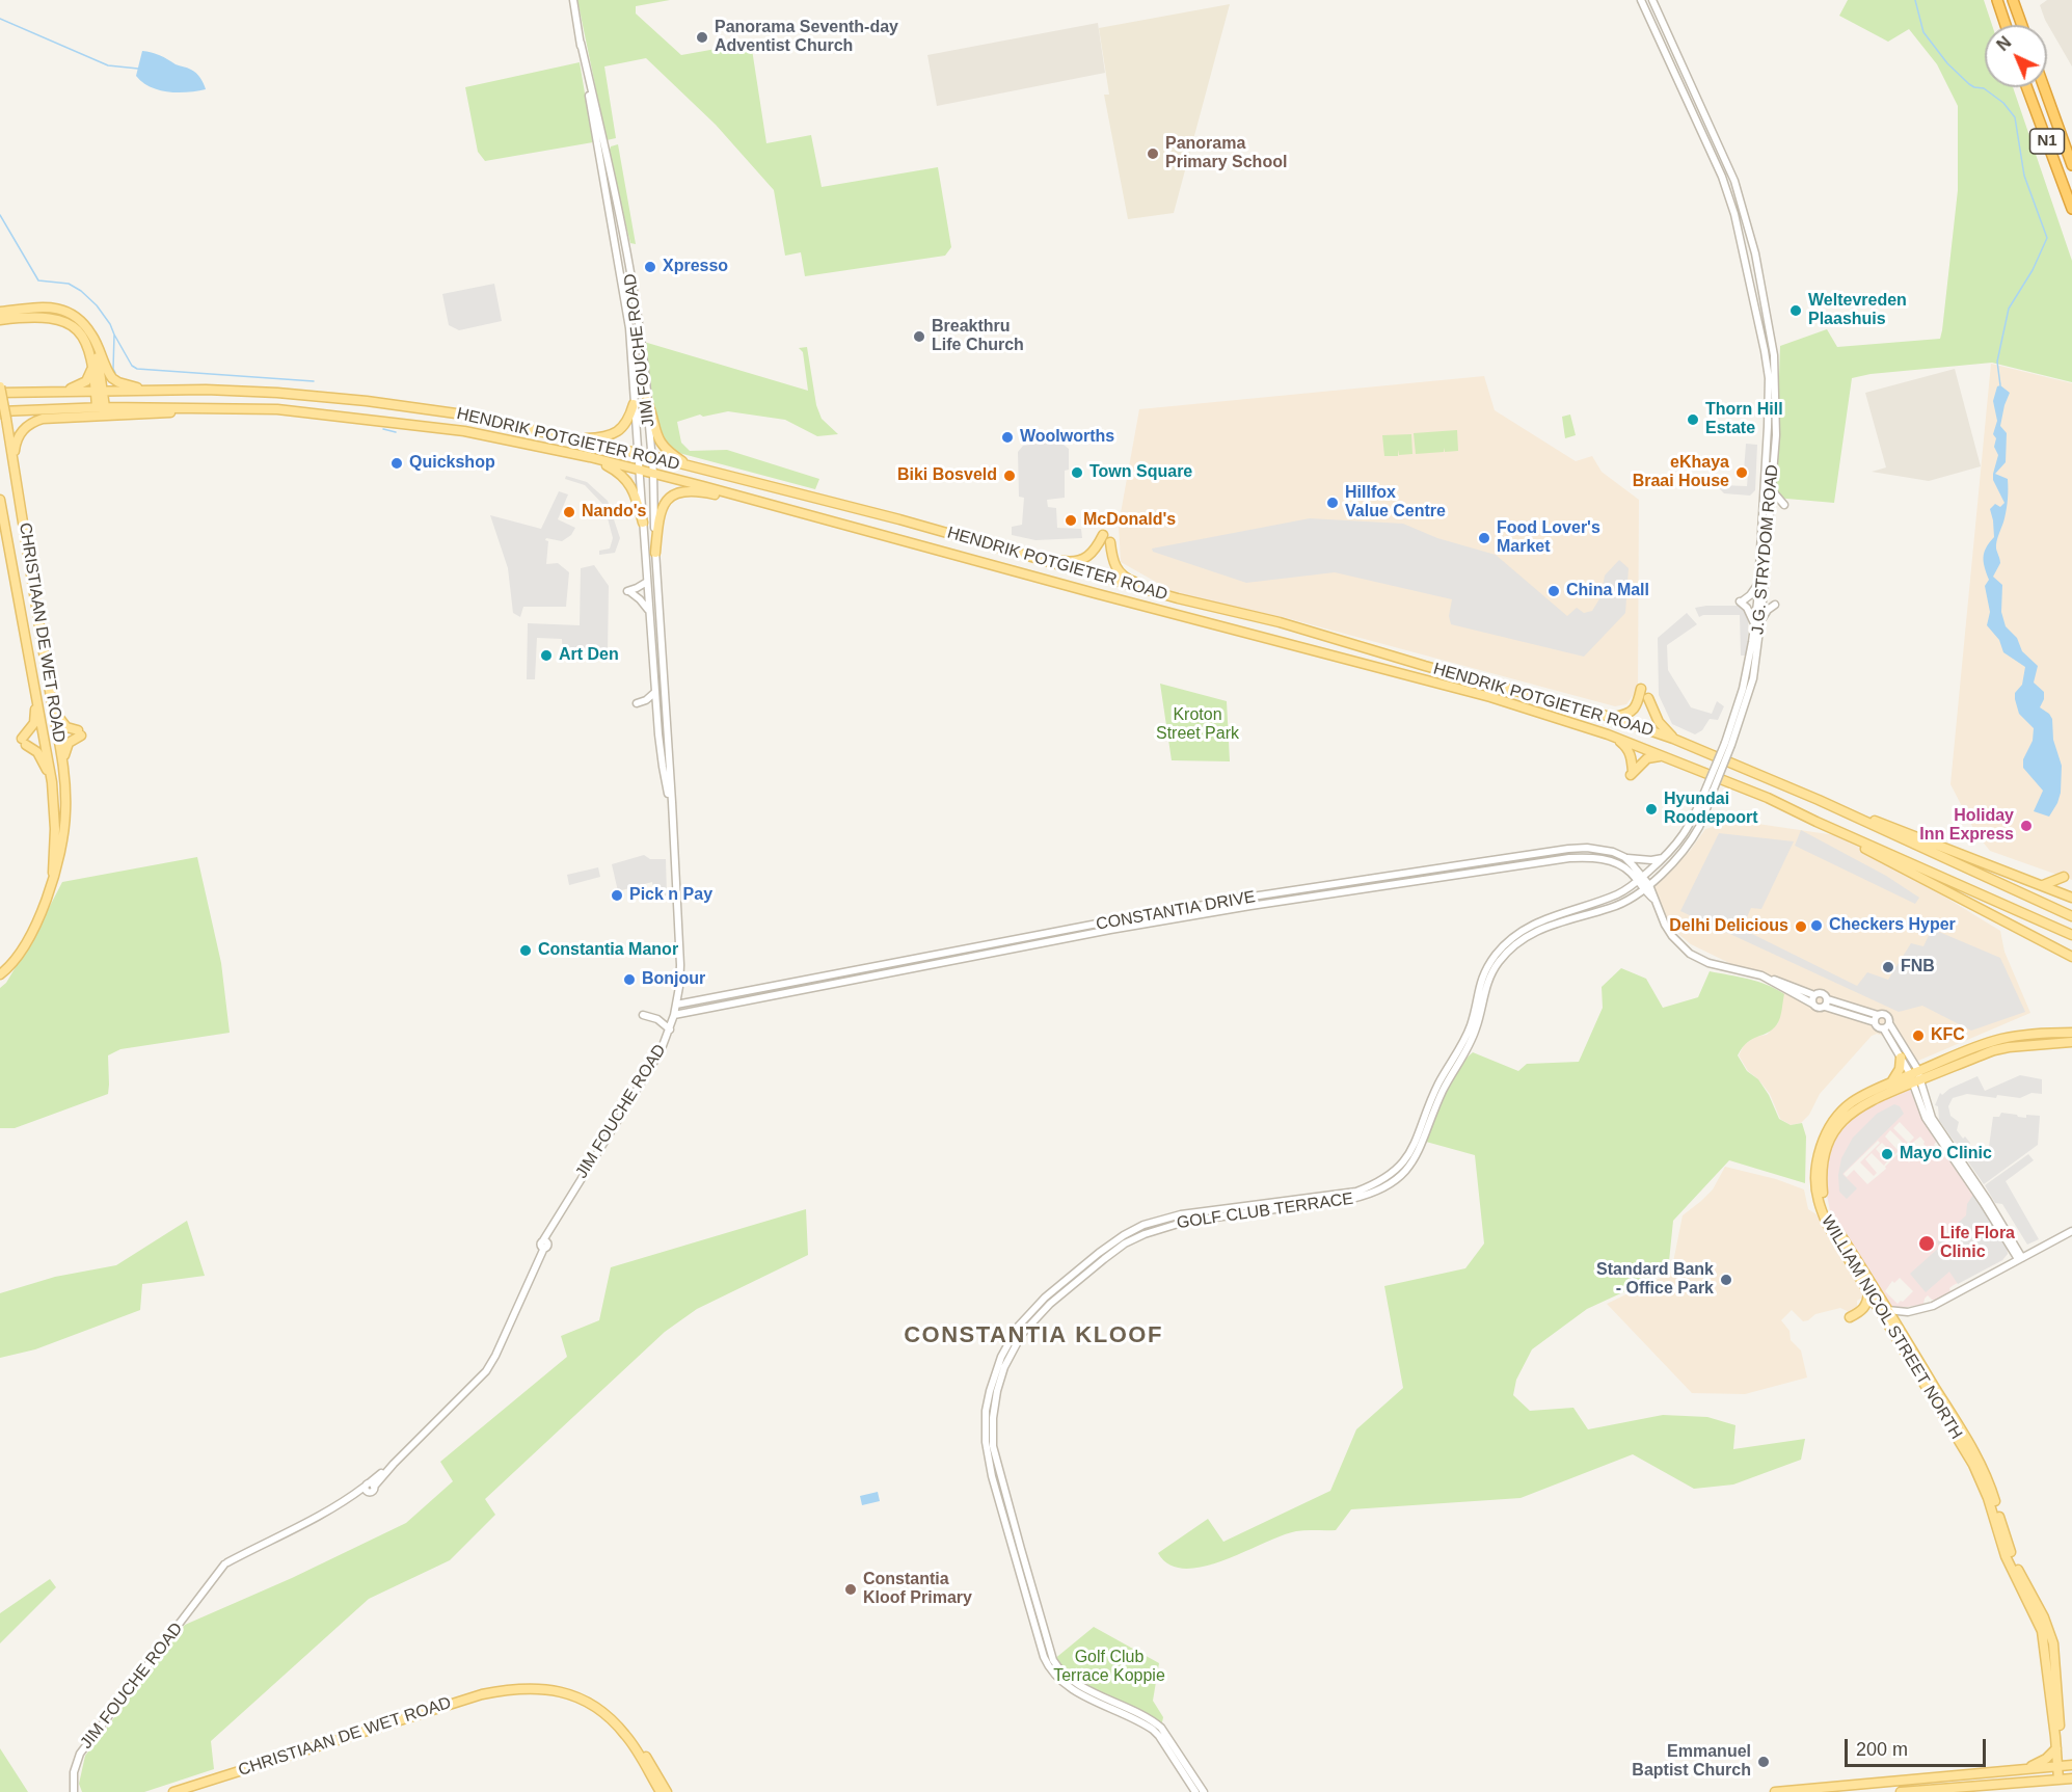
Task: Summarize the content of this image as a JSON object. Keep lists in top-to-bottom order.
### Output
{
  "streets": {
    "highway": ["N1"],
    "main road": ["HENDRIK POTGIETER ROAD", "CHRISTIAAN DE WET ROAD", "WILLIAM NICOL STREET NORTH"],
    "street": [
      "JIM FOUCHE ROAD",
      "J.G. STRYDOM ROAD",
      "CONSTANTIA DRIVE",
      "GOLF CLUB TERRACE"
    ]
  },
  "crossings": [
    ["JIM FOUCHE ROAD", "HENDRIK POTGIETER ROAD"],
    ["JIM FOUCHE ROAD", "CONSTANTIA DRIVE"],
    ["HENDRIK POTGIETER ROAD", "CHRISTIAAN DE WET ROAD"],
    ["J.G. STRYDOM ROAD", "GOLF CLUB TERRACE"],
    ["CONSTANTIA DRIVE", "GOLF CLUB TERRACE"]
  ],
  "districts": ["CONSTANTIA KLOOF"],
  "parks": ["Kroton Street Park", "Golf Club Terrace Koppie"],
  "places": [
    "Panorama Seventh-day Adventist Church",
    "Panorama Primary School",
    "Xpresso",
    "Weltevreden Plaashuis",
    "Breakthru Life Church",
    "Thorn Hill Estate",
    "Woolworths",
    "Quickshop",
    "Town Square",
    "eKhaya Braai House",
    "Biki Bosveld",
    "Hillfox Value Centre",
    "Nando's",
    "McDonald's",
    "Food Lover's Market",
    "China Mall",
    "Art Den",
    "Hyundai Roodepoort",
    "Holiday Inn Express",
    "Pick n Pay",
    "Checkers Hyper",
    "Delhi Delicious",
    "Constantia Manor",
    "FNB",
    "Bonjour",
    "KFC",
    "Mayo Clinic",
    "Life Flora Clinic",
    "Standard Bank - Office Park",
    "Constantia Kloof Primary",
    "Emmanuel Baptist Church"
  ],
  "scale_bar": "200 m",
  "north": "top left"
}
